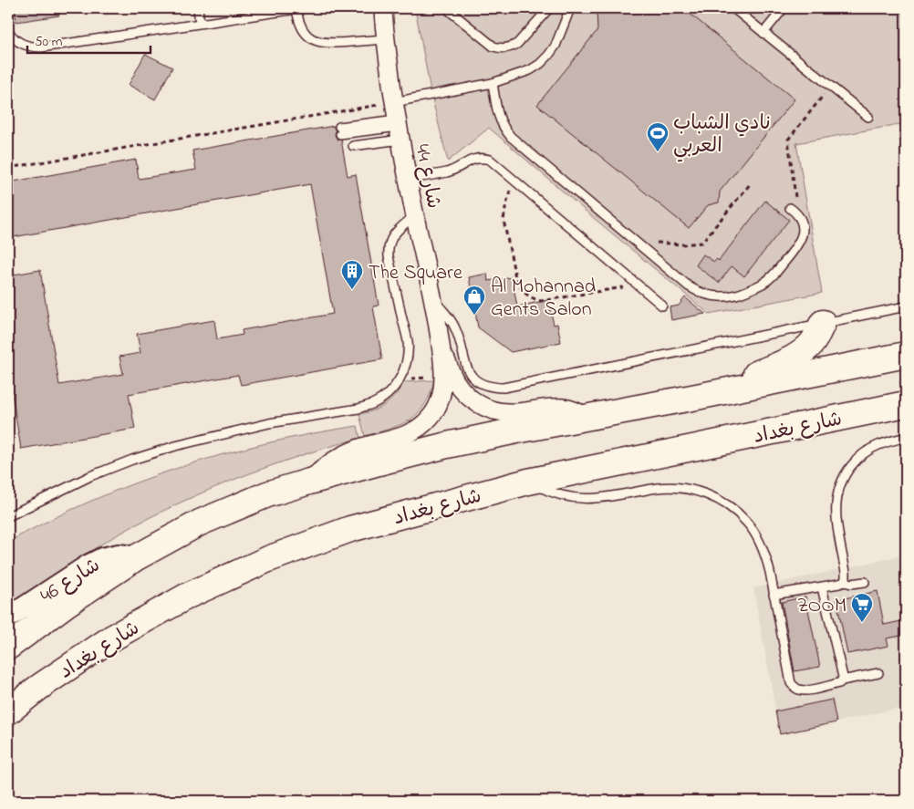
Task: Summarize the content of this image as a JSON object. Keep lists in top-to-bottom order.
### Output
{
  "streets": {
    "main road": ["شارع بغداد"],
    "street": ["شارع 44", "شارع 46"]
  },
  "places": {
    "sports": ["نادي الشباب العربي"],
    "building": ["The Square"],
    "shop": ["Al Mohannad Gents Salon"],
    "supermarket": ["ZOOM"]
  },
  "scale_bar": "50 m"
}
